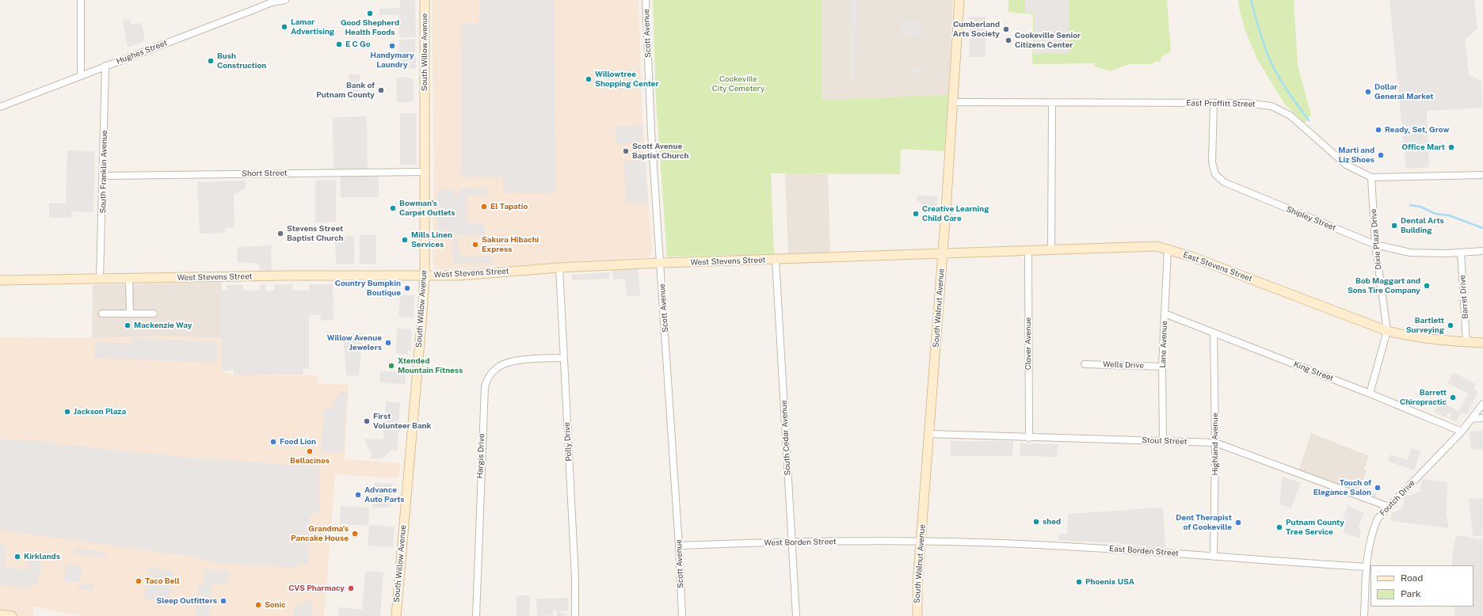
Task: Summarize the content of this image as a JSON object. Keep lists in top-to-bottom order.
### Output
{
  "streets": {
    "street": [
      "Scott Avenue",
      "Hughes Street",
      "South Willow Avenue",
      "East Proffitt Street",
      "South Franklin Avenue",
      "Short Street",
      "Shipley Street",
      "Dixie Plaza Drive",
      "West Stevens Street",
      "East Stevens Street",
      "Barret Drive",
      "South Walnut Avenue",
      "Clover Avenue",
      "Lane Avenue",
      "Wells Drive",
      "King Street",
      "South Cedar Avenue",
      "Stout Street",
      "Polly Drive",
      "Highland Avenue",
      "Hargis Drive",
      "Foutch Drive",
      "West Borden Street",
      "East Borden Street"
    ]
  },
  "crossings": [
    ["Scott Avenue", "West Stevens Street"],
    ["Scott Avenue", "West Borden Street"],
    ["Hughes Street", "South Franklin Avenue"],
    ["South Willow Avenue", "Short Street"],
    ["South Willow Avenue", "West Stevens Street"],
    ["East Proffitt Street", "Shipley Street"],
    ["East Proffitt Street", "Dixie Plaza Drive"],
    ["East Proffitt Street", "South Walnut Avenue"],
    ["South Franklin Avenue", "Short Street"],
    ["South Franklin Avenue", "West Stevens Street"],
    ["Shipley Street", "Dixie Plaza Drive"],
    ["Shipley Street", "Barret Drive"],
    ["Dixie Plaza Drive", "East Stevens Street"],
    ["Dixie Plaza Drive", "King Street"],
    ["West Stevens Street", "East Stevens Street"],
    ["West Stevens Street", "South Walnut Avenue"],
    ["West Stevens Street", "South Cedar Avenue"],
    ["West Stevens Street", "Polly Drive"],
    ["East Stevens Street", "Barret Drive"],
    ["East Stevens Street", "South Walnut Avenue"],
    ["East Stevens Street", "Clover Avenue"],
    ["East Stevens Street", "Lane Avenue"],
    ["South Walnut Avenue", "Stout Street"],
    ["South Walnut Avenue", "West Borden Street"],
    ["South Walnut Avenue", "East Borden Street"],
    ["Clover Avenue", "Stout Street"],
    ["Lane Avenue", "Wells Drive"],
    ["Lane Avenue", "King Street"],
    ["Lane Avenue", "Stout Street"],
    ["King Street", "Highland Avenue"],
    ["King Street", "Foutch Drive"],
    ["South Cedar Avenue", "West Borden Street"],
    ["Stout Street", "Highland Avenue"],
    ["Stout Street", "Foutch Drive"],
    ["Polly Drive", "Hargis Drive"],
    ["Highland Avenue", "East Borden Street"],
    ["Foutch Drive", "East Borden Street"],
    ["West Borden Street", "East Borden Street"]
  ],
  "parks": ["Cookeville City Cemetery"],
  "places": [
    "Good Shepherd Health Foods",
    "Lamar Advertising",
    "Cumberland Arts Society",
    "Cookeville Senior Citizens Center",
    "E C Go",
    "Handymary Laundry",
    "Bush Construction",
    "Willowtree Shopping Center",
    "Bank of Putnam County",
    "Dollar General Market",
    "Ready, Set, Grow",
    "Office Mart",
    "Scott Avenue Baptist Church",
    "Marti and Liz Shoes",
    "El Tapatio",
    "Bowman's Carpet Outlets",
    "Creative Learning Child Care",
    "Dental Arts Building",
    "Stevens Street Baptist Church",
    "Mills Linen Services",
    "Sakura Hibachi Express",
    "Bob Maggart and Sons Tire Company",
    "Country Bumpkin Boutique",
    "Mackenzie Way",
    "Bartlett Surveying",
    "Willow Avenue Jewelers",
    "Xtended Mountain Fitness",
    "Barrett Chiropractic",
    "Jackson Plaza",
    "First Volunteer Bank",
    "Food Lion",
    "Bellacinos",
    "Touch of Elegance Salon",
    "Advance Auto Parts",
    "shed",
    "Dent Therapist of Cookeville",
    "Putnam County Tree Service",
    "Grandma's Pancake House",
    "Kirklands",
    "Taco Bell",
    "Phoenix USA",
    "CVS Pharmacy",
    "Sleep Outfitters",
    "Sonic"
  ],
  "legend": ["Road", "Park"]
}
